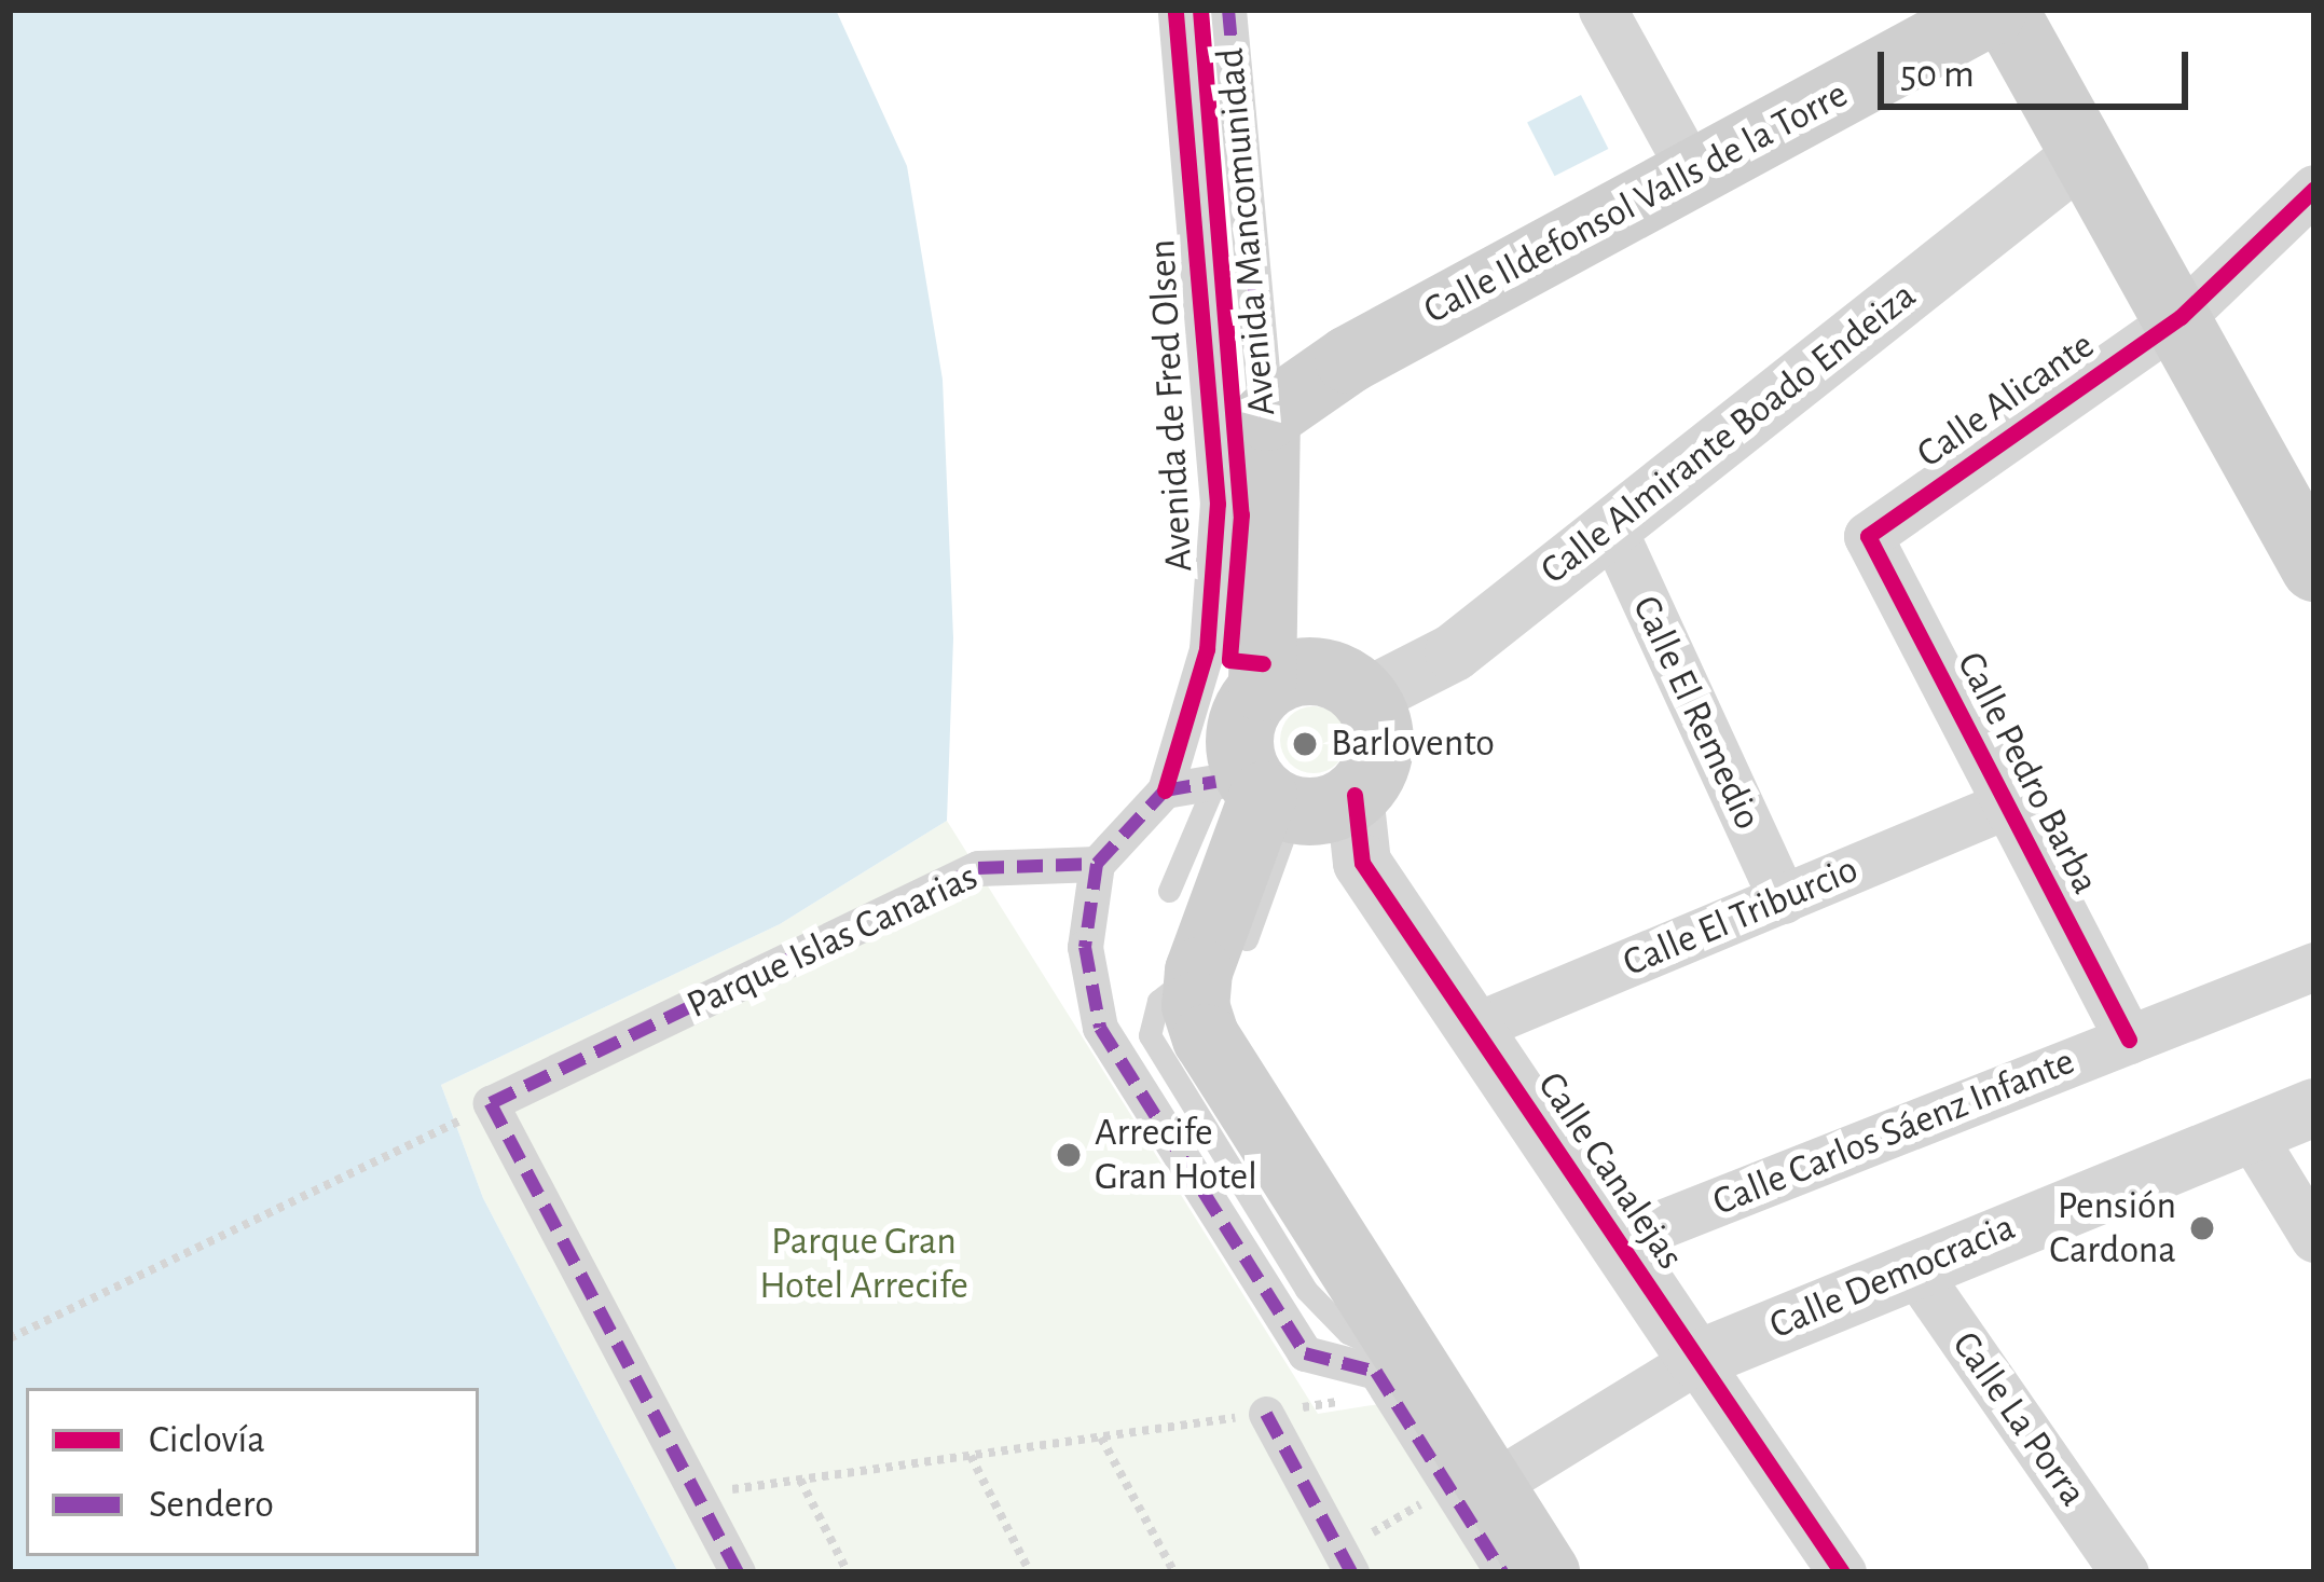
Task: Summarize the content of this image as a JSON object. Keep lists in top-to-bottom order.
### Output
{
  "streets": {
    "main road": ["Calle Ildefonsol Valls de la Torre", "Avenida Mancomunidad"],
    "street": [
      "Calle Alicante",
      "Avenida de Fred Olsen",
      "Calle Almirante Boado Endeiza",
      "Calle El Remedio",
      "Calle Pedro Barba",
      "Calle El Triburcio",
      "Parque Islas Canarias",
      "Calle Carlos Sáenz Infante",
      "Calle Canalejas",
      "Calle Democracia",
      "Calle La Porra"
    ]
  },
  "crossings": [
    ["Calle Ildefonsol Valls de la Torre", "Avenida Mancomunidad"],
    ["Avenida Mancomunidad", "Calle Almirante Boado Endeiza"],
    ["Avenida Mancomunidad", "Calle Canalejas"],
    ["Calle Alicante", "Calle Pedro Barba"],
    ["Calle Almirante Boado Endeiza", "Calle El Remedio"],
    ["Calle Almirante Boado Endeiza", "Calle Canalejas"],
    ["Calle El Remedio", "Calle El Triburcio"],
    ["Calle Pedro Barba", "Calle El Triburcio"],
    ["Calle Pedro Barba", "Calle Carlos Sáenz Infante"],
    ["Calle El Triburcio", "Calle Canalejas"],
    ["Calle Carlos Sáenz Infante", "Calle Canalejas"],
    ["Calle Canalejas", "Calle Democracia"],
    ["Calle Democracia", "Calle La Porra"]
  ],
  "parks": ["Parque Gran Hotel Arrecife"],
  "places": ["Barlovento", "Arrecife Gran Hotel", "Pensión Cardona"],
  "legend": ["Ciclovía", "Sendero"],
  "scale_bar": "50 m"
}
